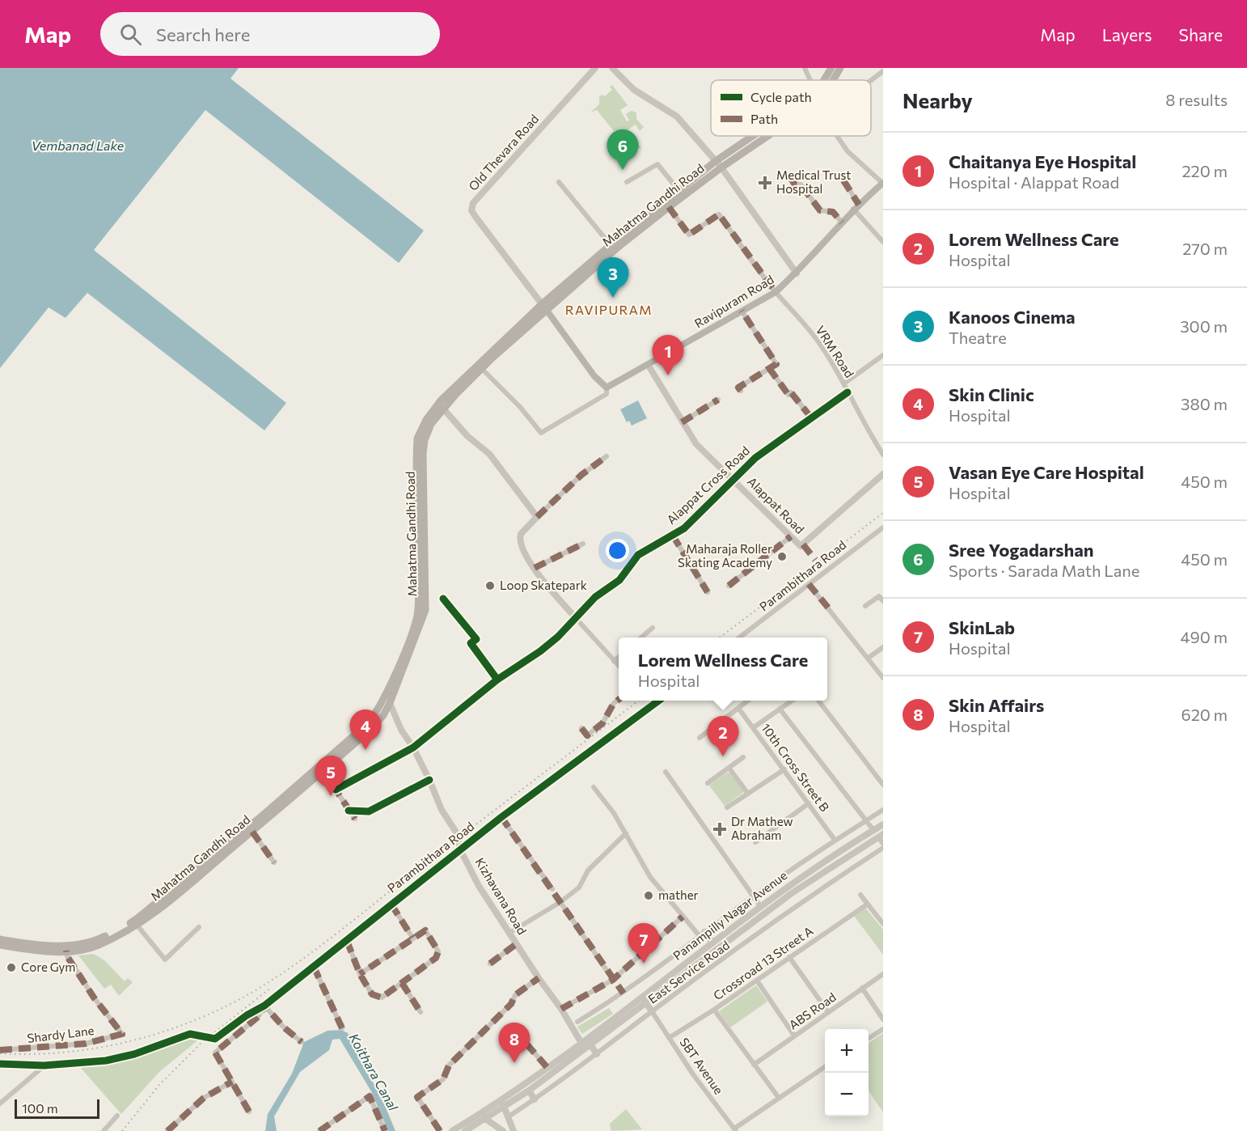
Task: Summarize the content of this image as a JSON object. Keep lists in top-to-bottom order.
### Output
{
  "streets": {
    "main road": ["Mahatma Gandhi Road", "Ravipuram Road"],
    "street": [
      "Old Thevara Road",
      "VRM Road",
      "Alappat Cross Road",
      "Alappat Road",
      "Parambithara Road",
      "10th Cross Street B",
      "Kizhavana Road",
      "Panampilly Nagar Avenue",
      "Crossroad 13 Street A",
      "East Service Road",
      "ABS Road",
      "Shardy Lane",
      "SBT Avenue"
    ]
  },
  "crossings": [
    ["Old Thevara Road", "Mahatma Gandhi Road"],
    ["Mahatma Gandhi Road", "VRM Road"],
    ["Mahatma Gandhi Road", "Kizhavana Road"],
    ["Mahatma Gandhi Road", "Shardy Lane"],
    ["Ravipuram Road", "VRM Road"],
    ["Ravipuram Road", "Alappat Road"],
    ["VRM Road", "Alappat Cross Road"],
    ["Alappat Cross Road", "Alappat Road"],
    ["Alappat Cross Road", "Kizhavana Road"],
    ["Parambithara Road", "Kizhavana Road"],
    ["Kizhavana Road", "Panampilly Nagar Avenue"],
    ["Kizhavana Road", "East Service Road"],
    ["Crossroad 13 Street A", "SBT Avenue"],
    ["East Service Road", "SBT Avenue"]
  ],
  "districts": ["RAVIPURAM"],
  "water": ["Vembanad Lake", "Koithara Canal"],
  "places": {
    "health": ["Medical Trust Hospital", "Dr Mathew Abraham"],
    "other": [
      "Maharaja Roller Skating Academy",
      "Loop Skatepark",
      "mather",
      "Core Gym"
    ]
  },
  "legend": ["Cycle path", "Path"],
  "scale_bar": "100 m",
  "page": {
    "header": "Map",
    "search": "Search here",
    "nav": ["Map", "Layers", "Share"],
    "heading": ["Nearby", "8 results"],
    "pins": [
      "6",
      "3",
      "1",
      "4",
      "2",
      "5",
      "7",
      "8"
    ],
    "list": [
      {
        "mark": "1",
        "name": "Chaitanya Eye Hospital",
        "note": "Hospital · Alappat Road",
        "value": "220 m"
      },
      {
        "mark": "2",
        "name": "Lorem Wellness Care",
        "note": "Hospital",
        "value": "270 m"
      },
      {
        "mark": "3",
        "name": "Kanoos Cinema",
        "note": "Theatre",
        "value": "300 m"
      },
      {
        "mark": "4",
        "name": "Skin Clinic",
        "note": "Hospital",
        "value": "380 m"
      },
      {
        "mark": "5",
        "name": "Vasan Eye Care Hospital",
        "note": "Hospital",
        "value": "450 m"
      },
      {
        "mark": "6",
        "name": "Sree Yogadarshan",
        "note": "Sports · Sarada Math Lane",
        "value": "450 m"
      },
      {
        "mark": "7",
        "name": "SkinLab",
        "note": "Hospital",
        "value": "490 m"
      },
      {
        "mark": "8",
        "name": "Skin Affairs",
        "note": "Hospital",
        "value": "620 m"
      }
    ],
    "popup": ["Lorem Wellness Care", "Hospital"],
    "map_buttons": ["+", "−"],
    "scale": "100 m"
  }
}
